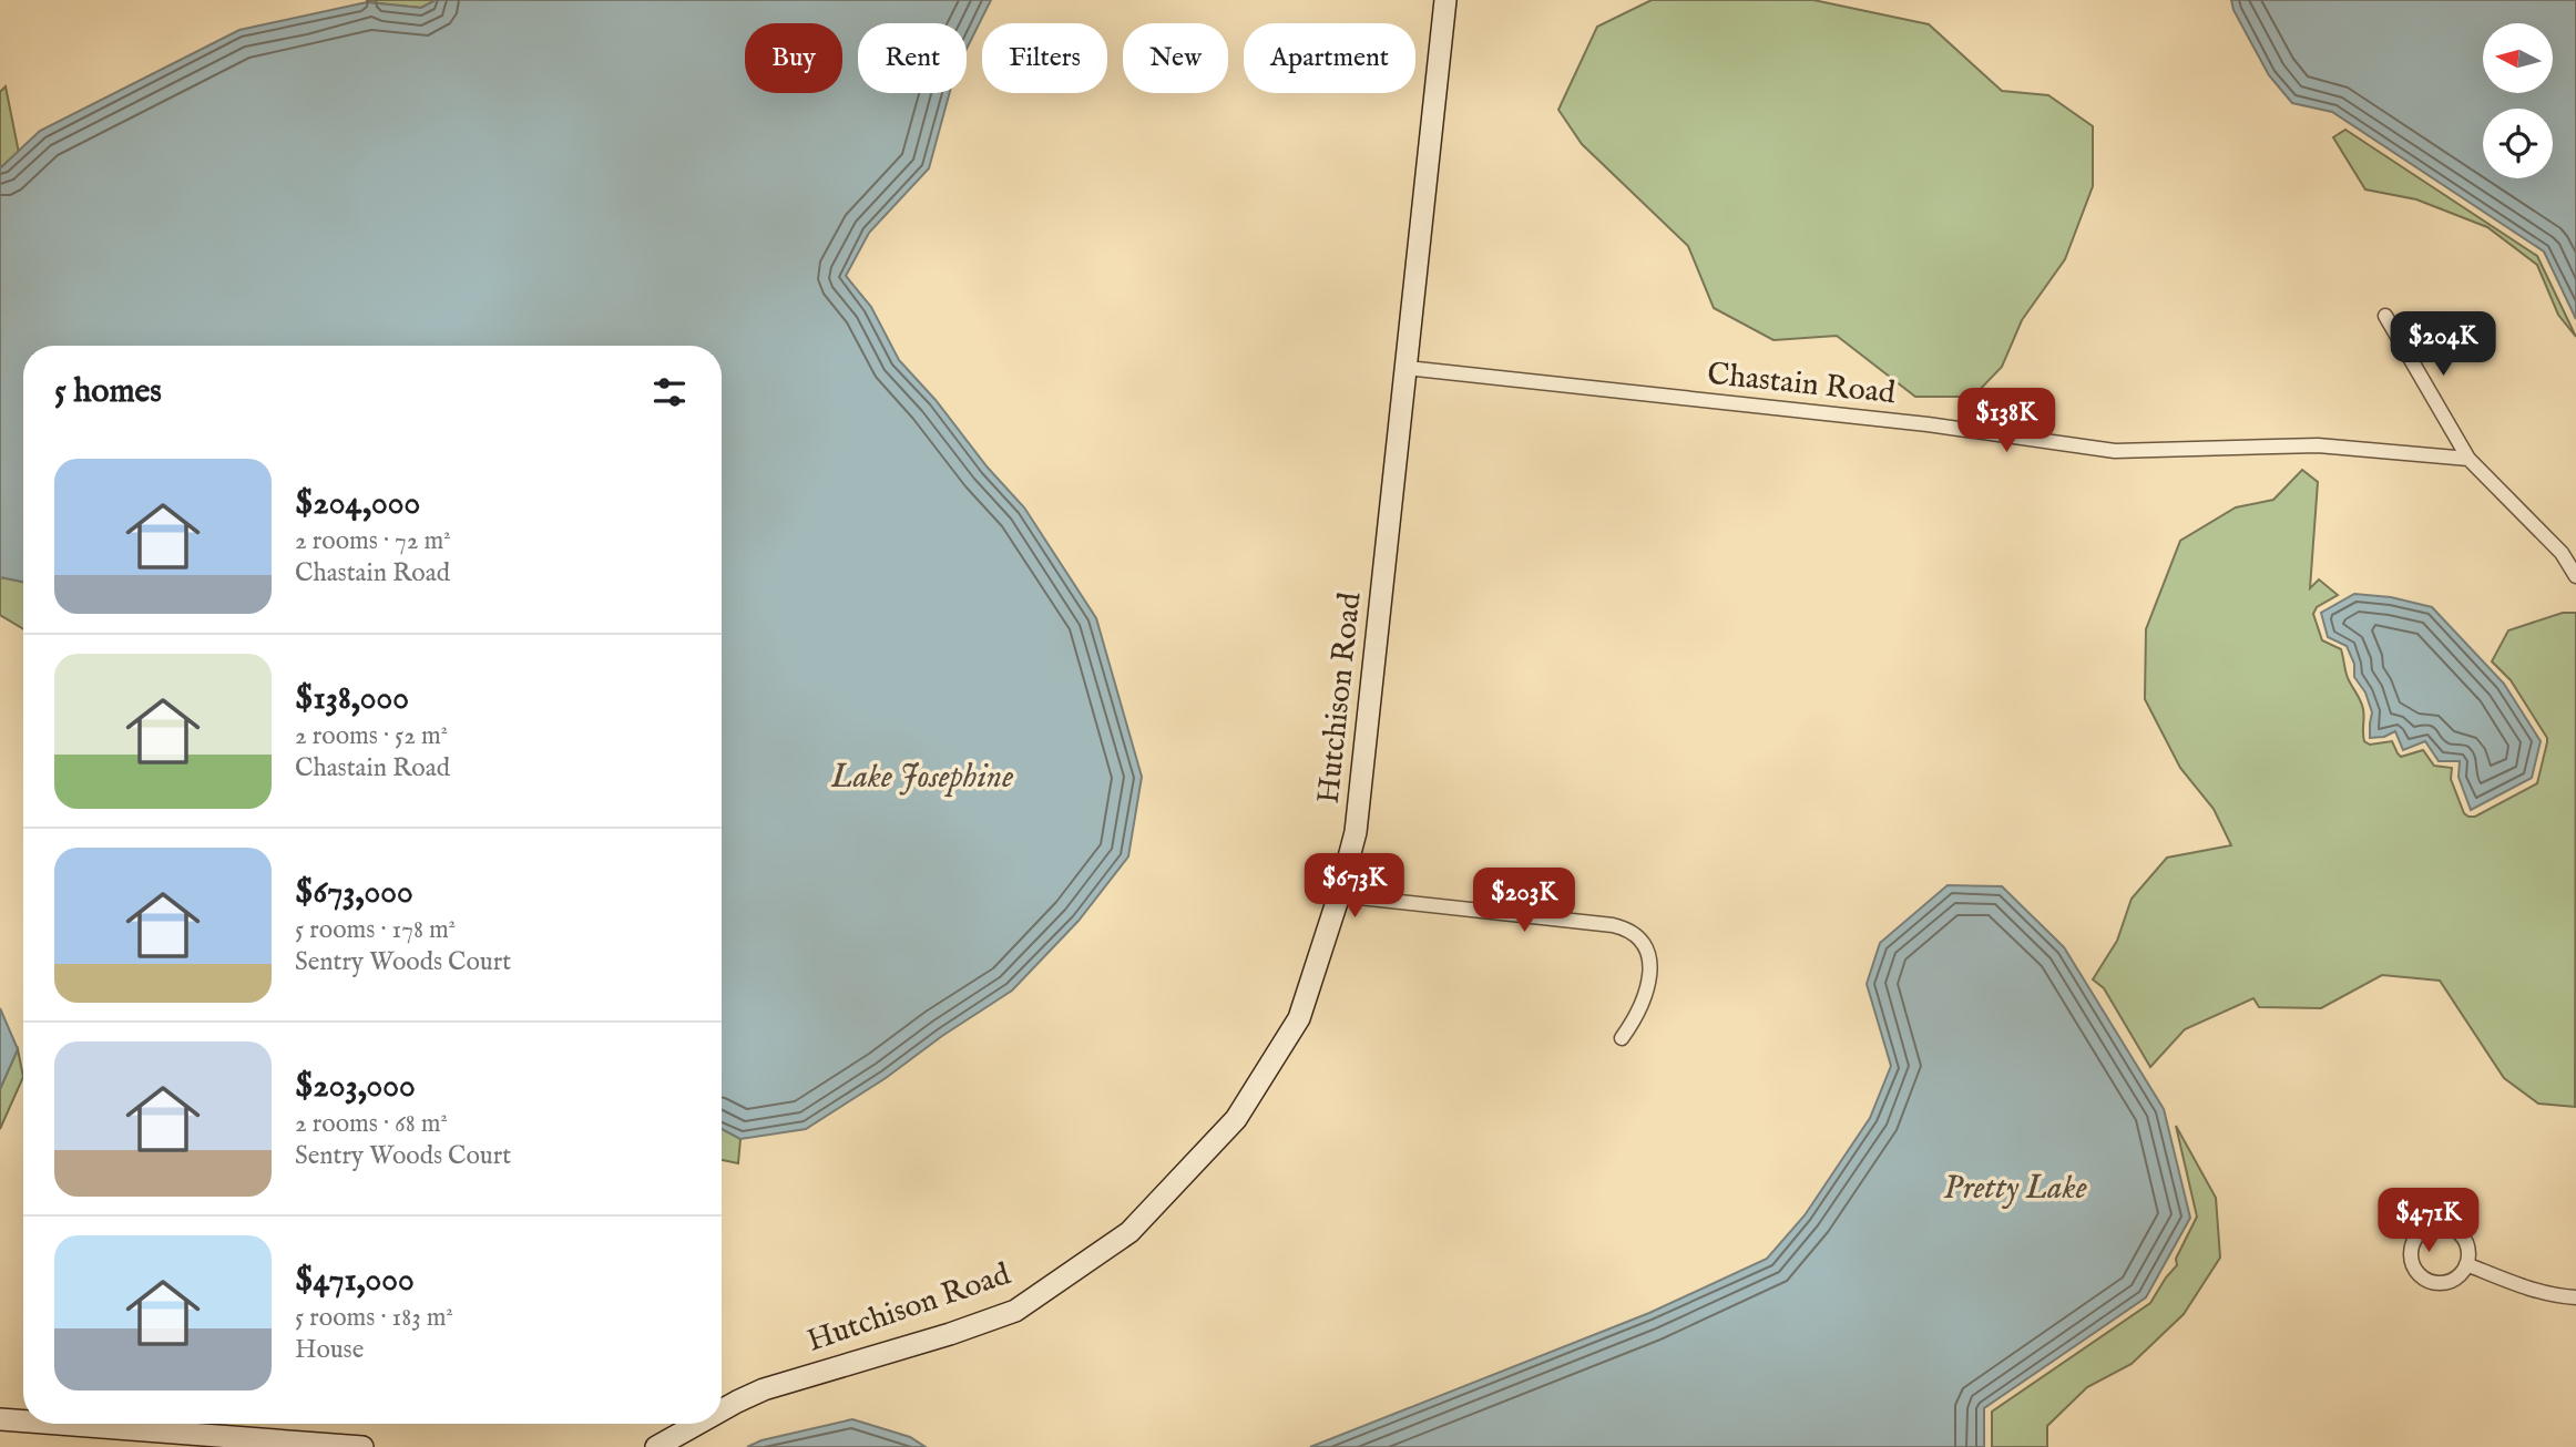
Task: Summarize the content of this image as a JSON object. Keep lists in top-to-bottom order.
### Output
{
  "streets": {
    "street": ["Chastain Road", "Hutchison Road"]
  },
  "crossings": [
    ["Chastain Road", "Hutchison Road"]
  ],
  "water": ["Lake Josephine", "Pretty Lake"],
  "north": "left",
  "page": {
    "chip": [
      "Buy",
      "Rent",
      "Filters",
      "New",
      "Apartment"
    ],
    "price": [
      "$204K",
      "$138K",
      "$673K",
      "$203K",
      "$471K"
    ],
    "heading": "5 homes",
    "list": [
      {
        "name": "$204,000",
        "note": "2 rooms · 72 m² · Chastain Road"
      },
      {
        "name": "$138,000",
        "note": "2 rooms · 52 m² · Chastain Road"
      },
      {
        "name": "$673,000",
        "note": "5 rooms · 178 m² · Sentry Woods Court"
      },
      {
        "name": "$203,000",
        "note": "2 rooms · 68 m² · Sentry Woods Court"
      },
      {
        "name": "$471,000",
        "note": "5 rooms · 183 m² · House"
      }
    ]
  }
}
